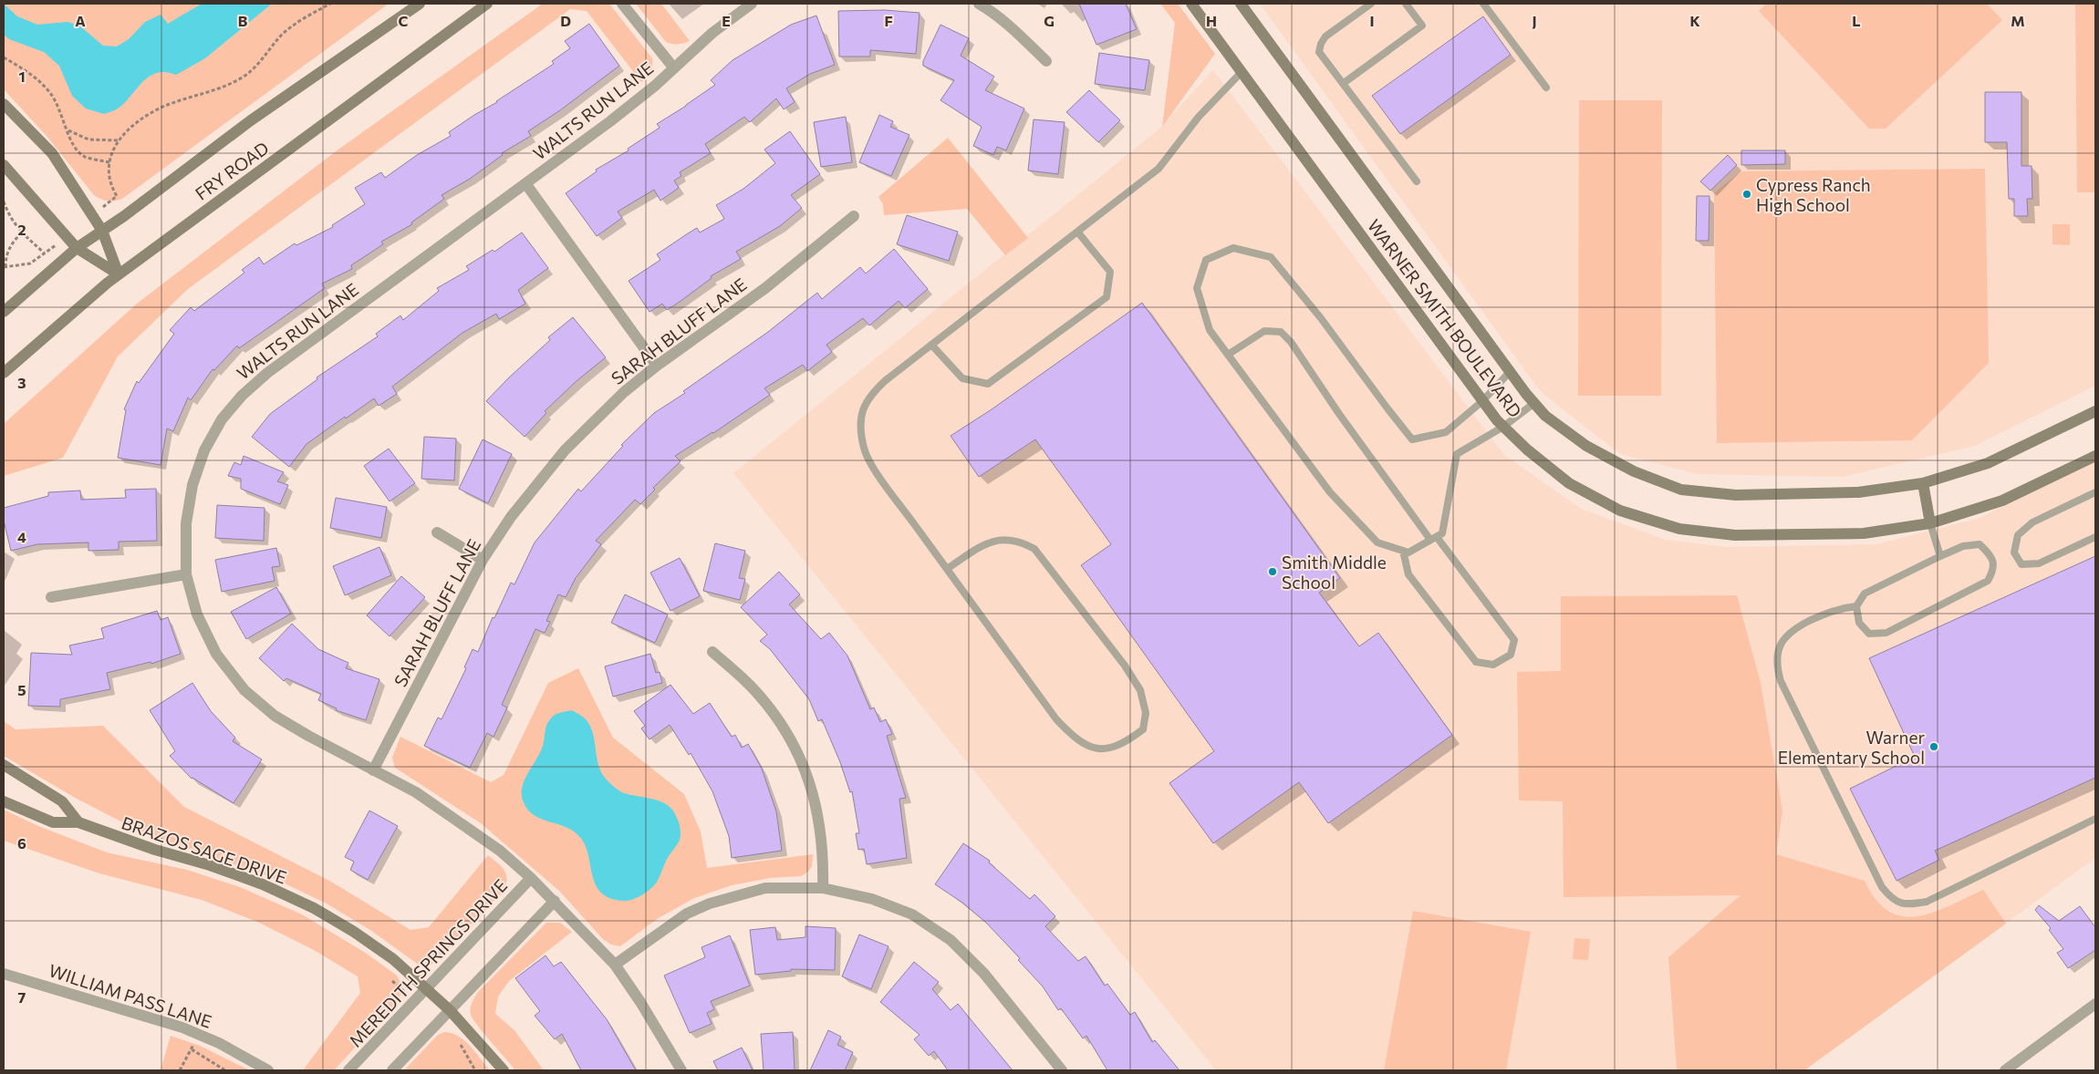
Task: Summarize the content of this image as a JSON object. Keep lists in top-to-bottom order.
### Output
{
  "streets": {
    "street": [
      "WALTS RUN LANE",
      "FRY ROAD",
      "WARNER SMITH BOULEVARD",
      "SARAH BLUFF LANE",
      "BRAZOS SAGE DRIVE",
      "MEREDITH SPRINGS DRIVE",
      "WILLIAM PASS LANE"
    ]
  },
  "crossings": [
    ["WALTS RUN LANE", "SARAH BLUFF LANE"],
    ["WALTS RUN LANE", "MEREDITH SPRINGS DRIVE"],
    ["BRAZOS SAGE DRIVE", "MEREDITH SPRINGS DRIVE"]
  ],
  "places": ["Cypress Ranch High School", "Smith Middle School", "Warner Elementary School"],
  "grid": {
    "columns": [
      "A",
      "B",
      "C",
      "D",
      "E",
      "F",
      "G",
      "H",
      "I",
      "J",
      "K",
      "L",
      "M"
    ],
    "rows": [
      "1",
      "2",
      "3",
      "4",
      "5",
      "6",
      "7"
    ]
  }
}
